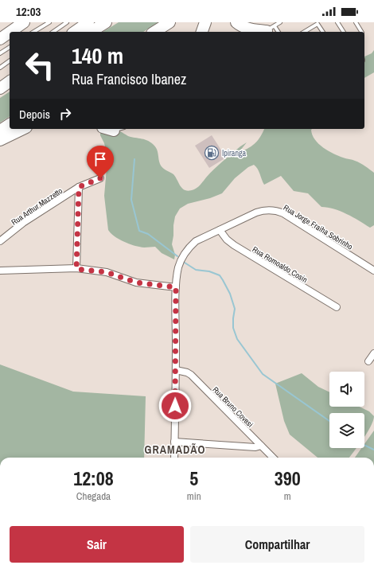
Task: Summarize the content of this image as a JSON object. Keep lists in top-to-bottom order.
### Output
{
  "streets": {
    "street": [
      "Rua Arthur Mazzetto",
      "Rua Jorge Fraiha Sobrinho",
      "Rua Romoaldo Cosin",
      "Rua Bruno Covesi"
    ]
  },
  "crossings": [
    ["Rua Jorge Fraiha Sobrinho", "Rua Romoaldo Cosin"],
    ["Rua Jorge Fraiha Sobrinho", "Rua Bruno Covesi"]
  ],
  "districts": ["GRAMADÃO"],
  "places": {
    "fuel station": ["Ipiranga"]
  },
  "page": {
    "status": "12:03",
    "turn": ["140 m", "Rua Francisco Ibanez"],
    "then": "Depois",
    "eta": [
      "12:08",
      "Chegada",
      "5",
      "min",
      "390",
      "m"
    ],
    "buttons": ["Sair", "Compartilhar"]
  }
}
